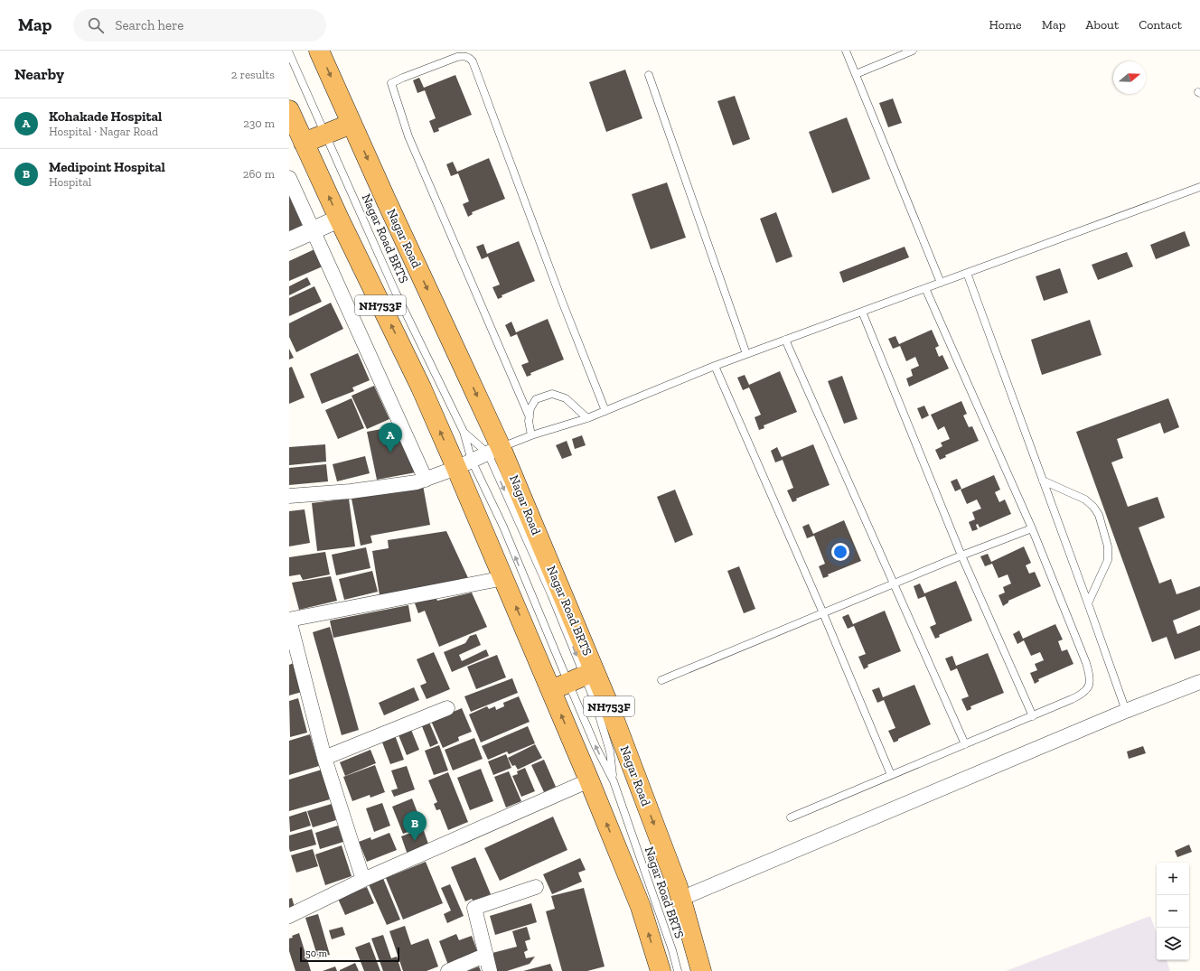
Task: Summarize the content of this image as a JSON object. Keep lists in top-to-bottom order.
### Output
{
  "streets": {
    "highway": ["Nagar Road", "NH753F"],
    "lane": ["Nagar Road BRTS"]
  },
  "crossings": [
    ["Nagar Road BRTS", "Nagar Road"]
  ],
  "scale_bar": "50 m",
  "north": "right",
  "page": {
    "header": "Map",
    "search": "Search here",
    "nav": [
      "Home",
      "Map",
      "About",
      "Contact"
    ],
    "heading": ["Nearby", "2 results"],
    "list": [
      {
        "mark": "A",
        "name": "Kohakade Hospital",
        "note": "Hospital · Nagar Road",
        "value": "230 m"
      },
      {
        "mark": "B",
        "name": "Medipoint Hospital",
        "note": "Hospital",
        "value": "260 m"
      }
    ],
    "pins": ["A", "B"],
    "map_buttons": ["+", "−"],
    "scale": "50 m"
  }
}
